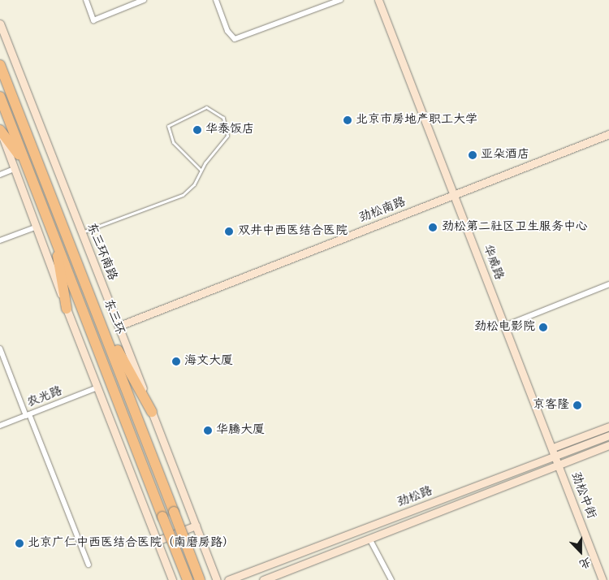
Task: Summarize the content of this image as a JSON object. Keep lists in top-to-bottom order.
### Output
{
  "streets": {
    "highway": ["东三环"],
    "street": [
      "劲松南路",
      "东三环南路",
      "华威路",
      "农光路",
      "劲松中街",
      "劲松路"
    ]
  },
  "crossings": [
    ["劲松南路", "东三环南路"],
    ["劲松南路", "华威路"],
    ["华威路", "劲松中街"],
    ["华威路", "劲松路"],
    ["劲松中街", "劲松路"]
  ],
  "places": [
    "北京市房地产职工大学",
    "华泰饭店",
    "亚朵酒店",
    "劲松第二社区卫生服务中心",
    "双井中西医结合医院",
    "劲松电影院",
    "海文大厦",
    "京客隆",
    "华腾大厦",
    "北京广仁中西医结合医院（南磨房路）"
  ],
  "north": "bottom"
}
